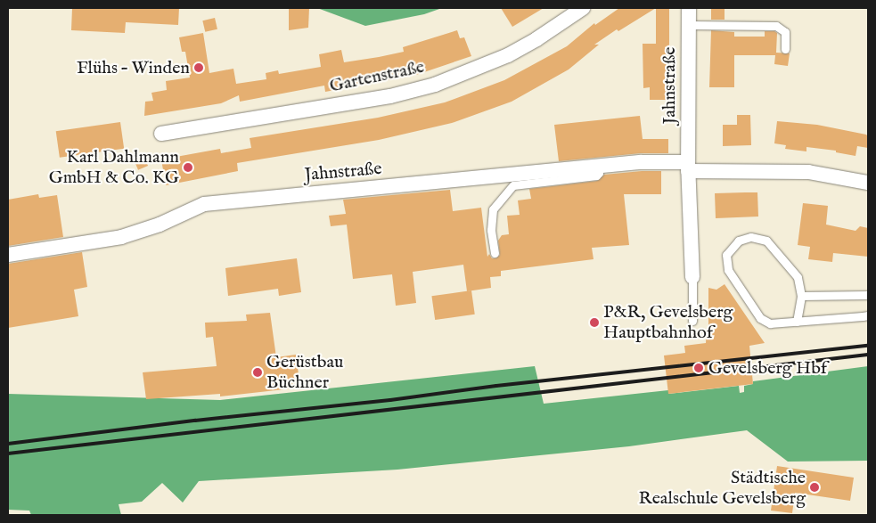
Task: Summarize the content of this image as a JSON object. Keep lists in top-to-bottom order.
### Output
{
  "streets": {
    "street": ["Gartenstraße", "Jahnstraße"]
  },
  "places": [
    "Flühs – Winden",
    "Karl Dahlmann GmbH & Co. KG",
    "P&R, Gevelsberg Hauptbahnhof",
    "Gevelsberg Hbf",
    "Gerüstbau Büchner",
    "Städtische Realschule Gevelsberg"
  ]
}
